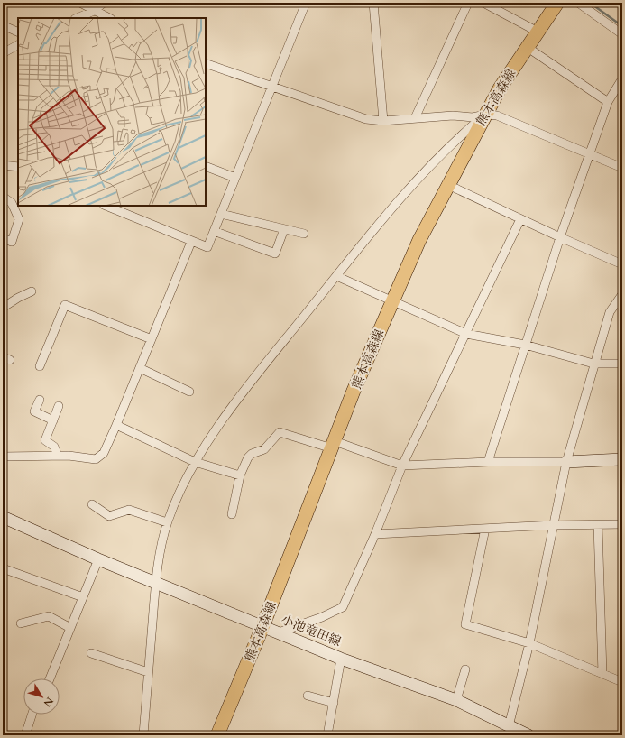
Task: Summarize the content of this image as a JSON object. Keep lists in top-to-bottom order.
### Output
{
  "streets": {
    "main road": ["熊本高森線", "小池竜田線"]
  },
  "crossings": [
    ["熊本高森線", "小池竜田線"]
  ],
  "north": "bottom right"
}
